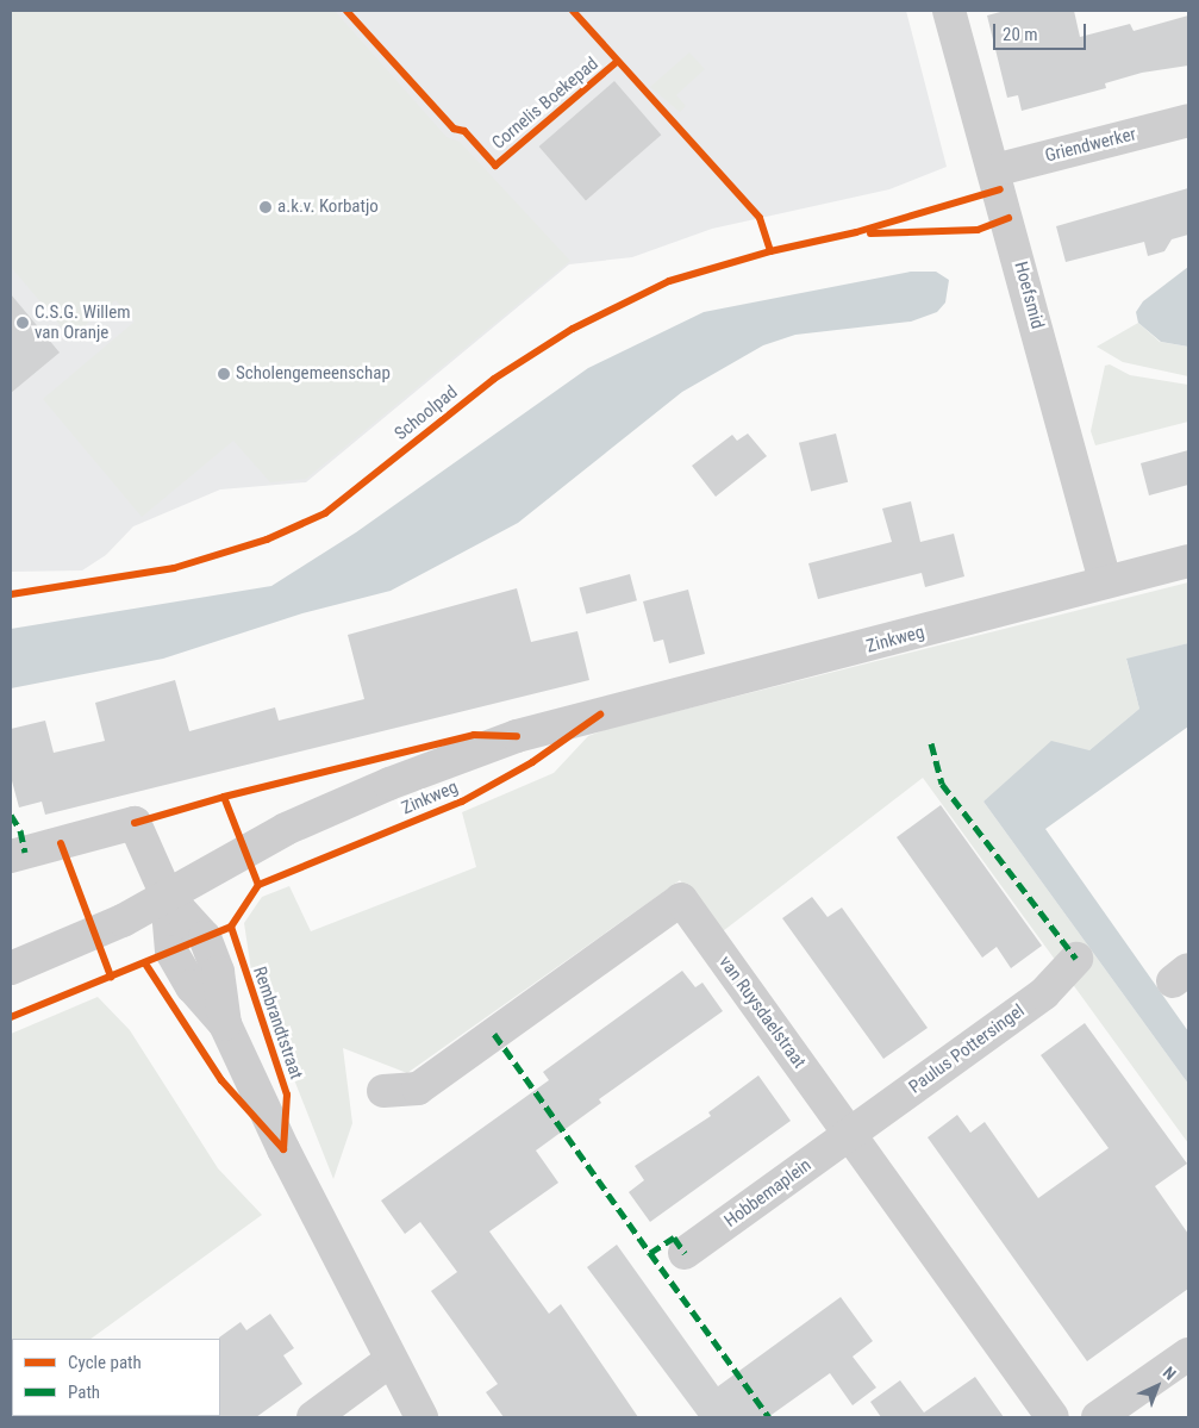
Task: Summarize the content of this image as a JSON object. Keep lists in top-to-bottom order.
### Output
{
  "streets": {
    "street": [
      "Griendwerker",
      "Hoefsmid",
      "Zinkweg",
      "van Ruysdaelstraat",
      "Paulus Pottersingel",
      "Hobbemaplein"
    ],
    "cycle path": ["Cornelis Boekepad", "Schoolpad", "Rembrandtstraat"]
  },
  "crossings": [
    ["Griendwerker", "Hoefsmid"],
    ["Hoefsmid", "Zinkweg"],
    ["van Ruysdaelstraat", "Paulus Pottersingel"],
    ["van Ruysdaelstraat", "Hobbemaplein"],
    ["Paulus Pottersingel", "Hobbemaplein"]
  ],
  "places": ["a.k.v. Korbatjo", "C.S.G. Willem van Oranje", "Scholengemeenschap"],
  "legend": ["Cycle path", "Path"],
  "scale_bar": "20 m",
  "north": "top right"
}
